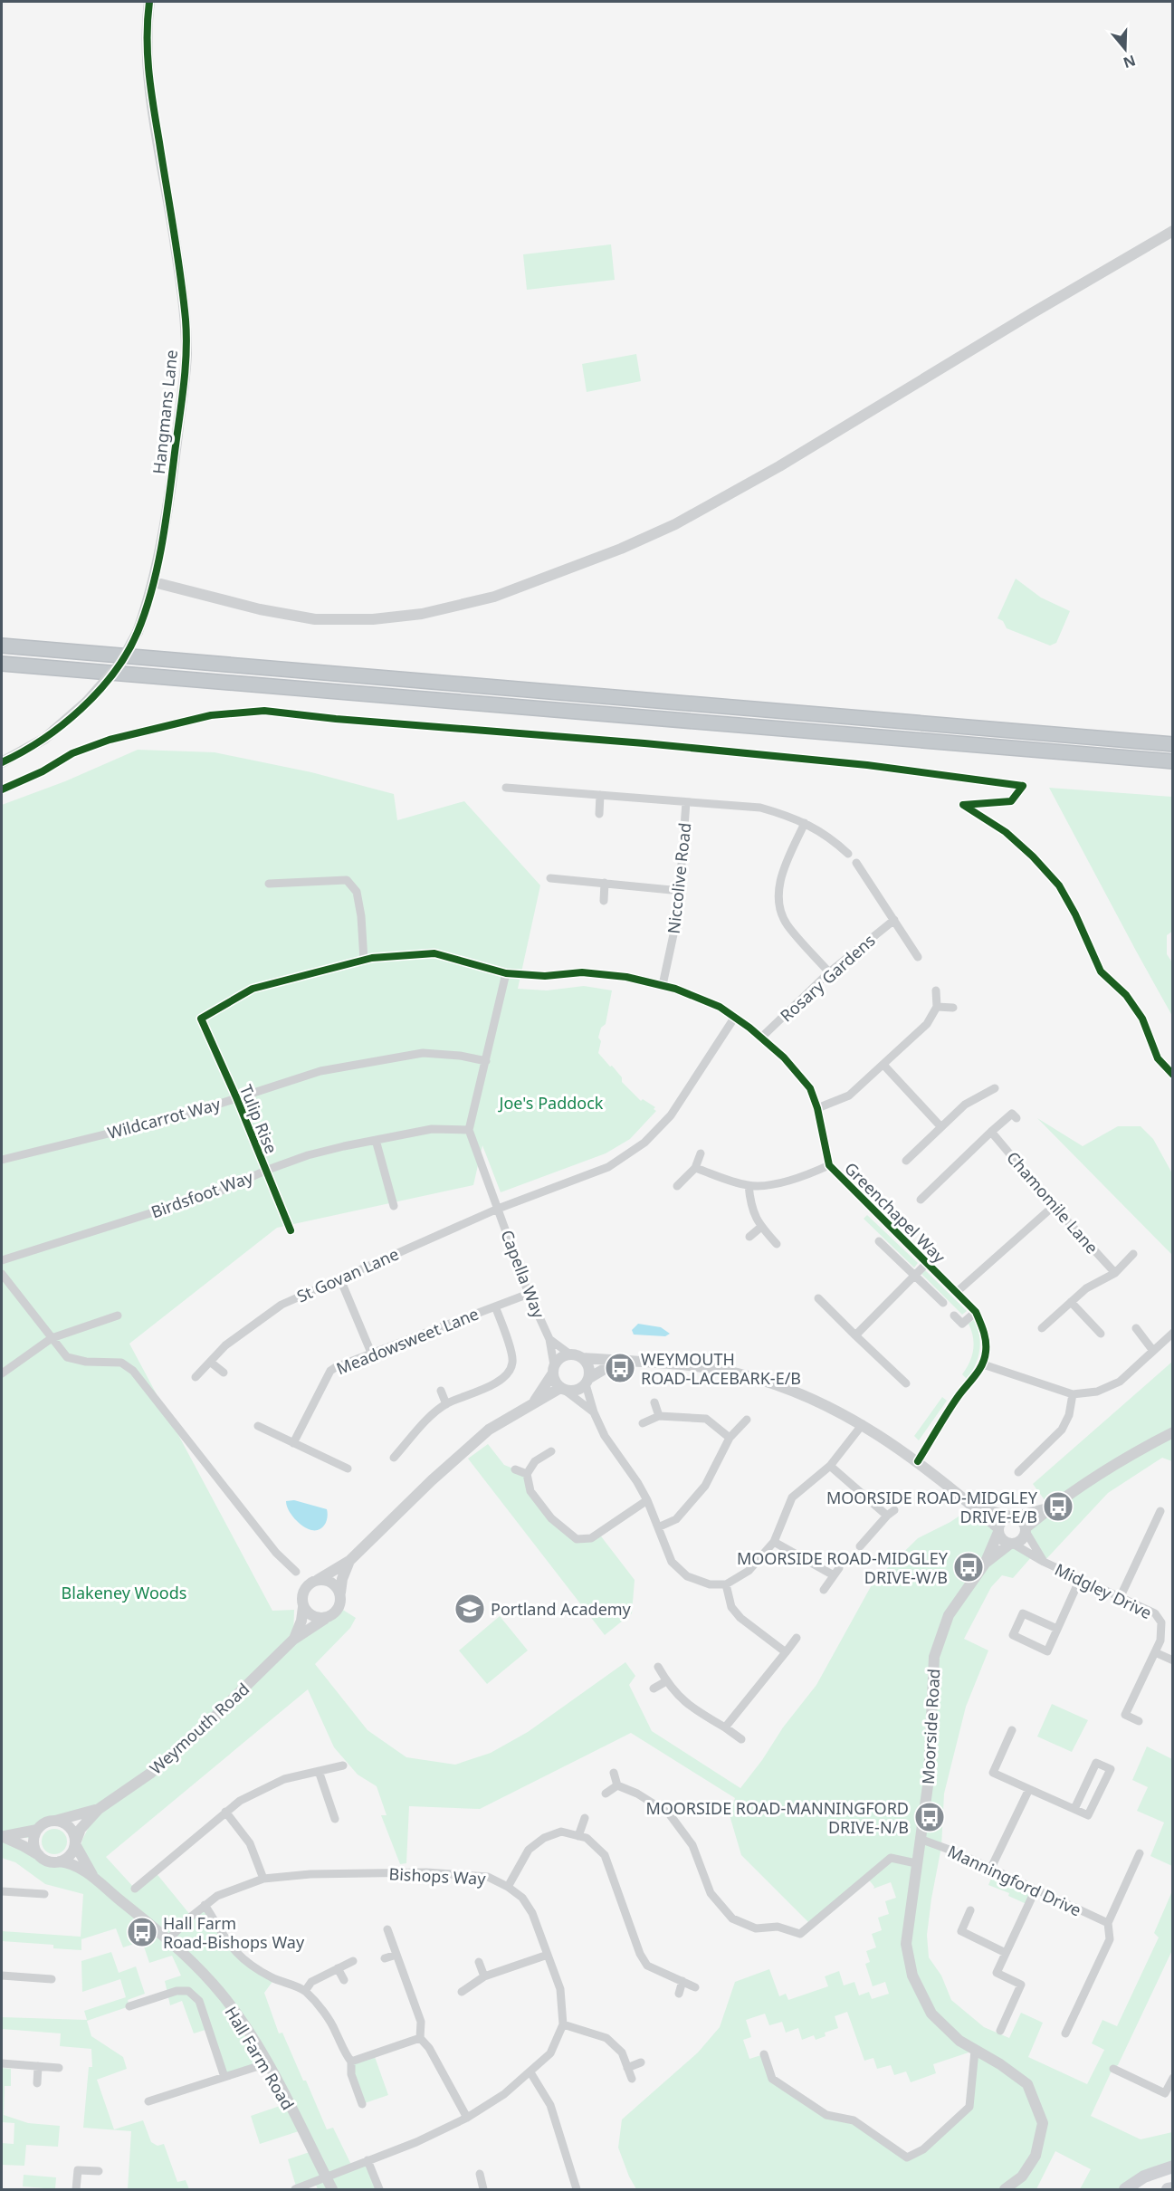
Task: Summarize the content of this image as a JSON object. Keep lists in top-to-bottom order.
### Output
{
  "streets": {
    "street": [
      "Hangmans Lane",
      "Niccolive Road",
      "Rosary Gardens",
      "Wildcarrot Way",
      "Tulip Rise",
      "Birdsfoot Way",
      "Chamomile Lane",
      "Greenchapel Way",
      "Capella Way",
      "St Govan Lane",
      "Meadowsweet Lane",
      "Midgley Drive",
      "Moorside Road",
      "Weymouth Road",
      "Bishops Way",
      "Manningford Drive",
      "Hall Farm Road"
    ]
  },
  "crossings": [
    ["Niccolive Road", "Greenchapel Way"],
    ["Rosary Gardens", "Greenchapel Way"],
    ["Wildcarrot Way", "Tulip Rise"],
    ["Tulip Rise", "Birdsfoot Way"],
    ["Tulip Rise", "Greenchapel Way"],
    ["Birdsfoot Way", "Capella Way"],
    ["Greenchapel Way", "St Govan Lane"],
    ["Capella Way", "St Govan Lane"],
    ["Capella Way", "Meadowsweet Lane"],
    ["Midgley Drive", "Moorside Road"],
    ["Moorside Road", "Manningford Drive"],
    ["Weymouth Road", "Hall Farm Road"],
    ["Bishops Way", "Hall Farm Road"]
  ],
  "parks": ["Joe's Paddock", "Blakeney Woods"],
  "places": {
    "bus stop": [
      "WEYMOUTH ROAD-LACEBARK-E/B",
      "MOORSIDE ROAD-MIDGLEY DRIVE-E/B",
      "MOORSIDE ROAD-MIDGLEY DRIVE-W/B",
      "MOORSIDE ROAD-MANNINGFORD DRIVE-N/B",
      "Hall Farm Road-Bishops Way"
    ],
    "school or university": ["Portland Academy"]
  },
  "north": "bottom"
}
